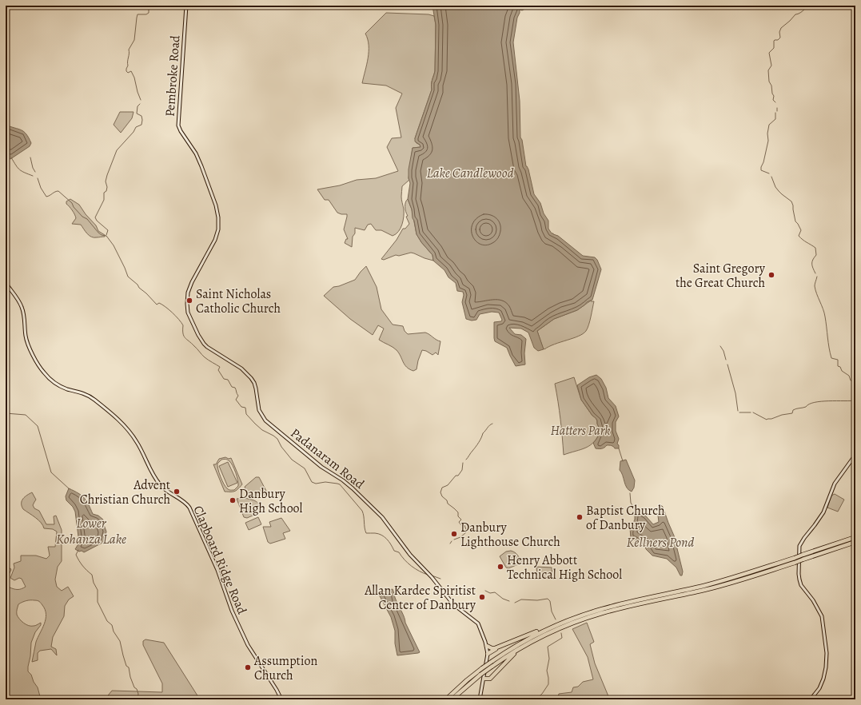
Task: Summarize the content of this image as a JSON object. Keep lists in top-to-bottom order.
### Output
{
  "streets": {
    "main road": ["Pembroke Road", "Padanaram Road", "Clapboard Ridge Road"]
  },
  "crossings": [
    ["Pembroke Road", "Padanaram Road"]
  ],
  "water": ["Lake Candlewood", "Lower Kohanza Lake", "Kellners Pond"],
  "parks": ["Hatters Park"],
  "places": [
    "Saint Gregory the Great Church",
    "Saint Nicholas Catholic Church",
    "Advent Christian Church",
    "Danbury High School",
    "Baptist Church of Danbury",
    "Danbury Lighthouse Church",
    "Henry Abbott Technical High School",
    "Allan Kardec Spiritist Center of Danbury",
    "Assumption Church"
  ]
}
